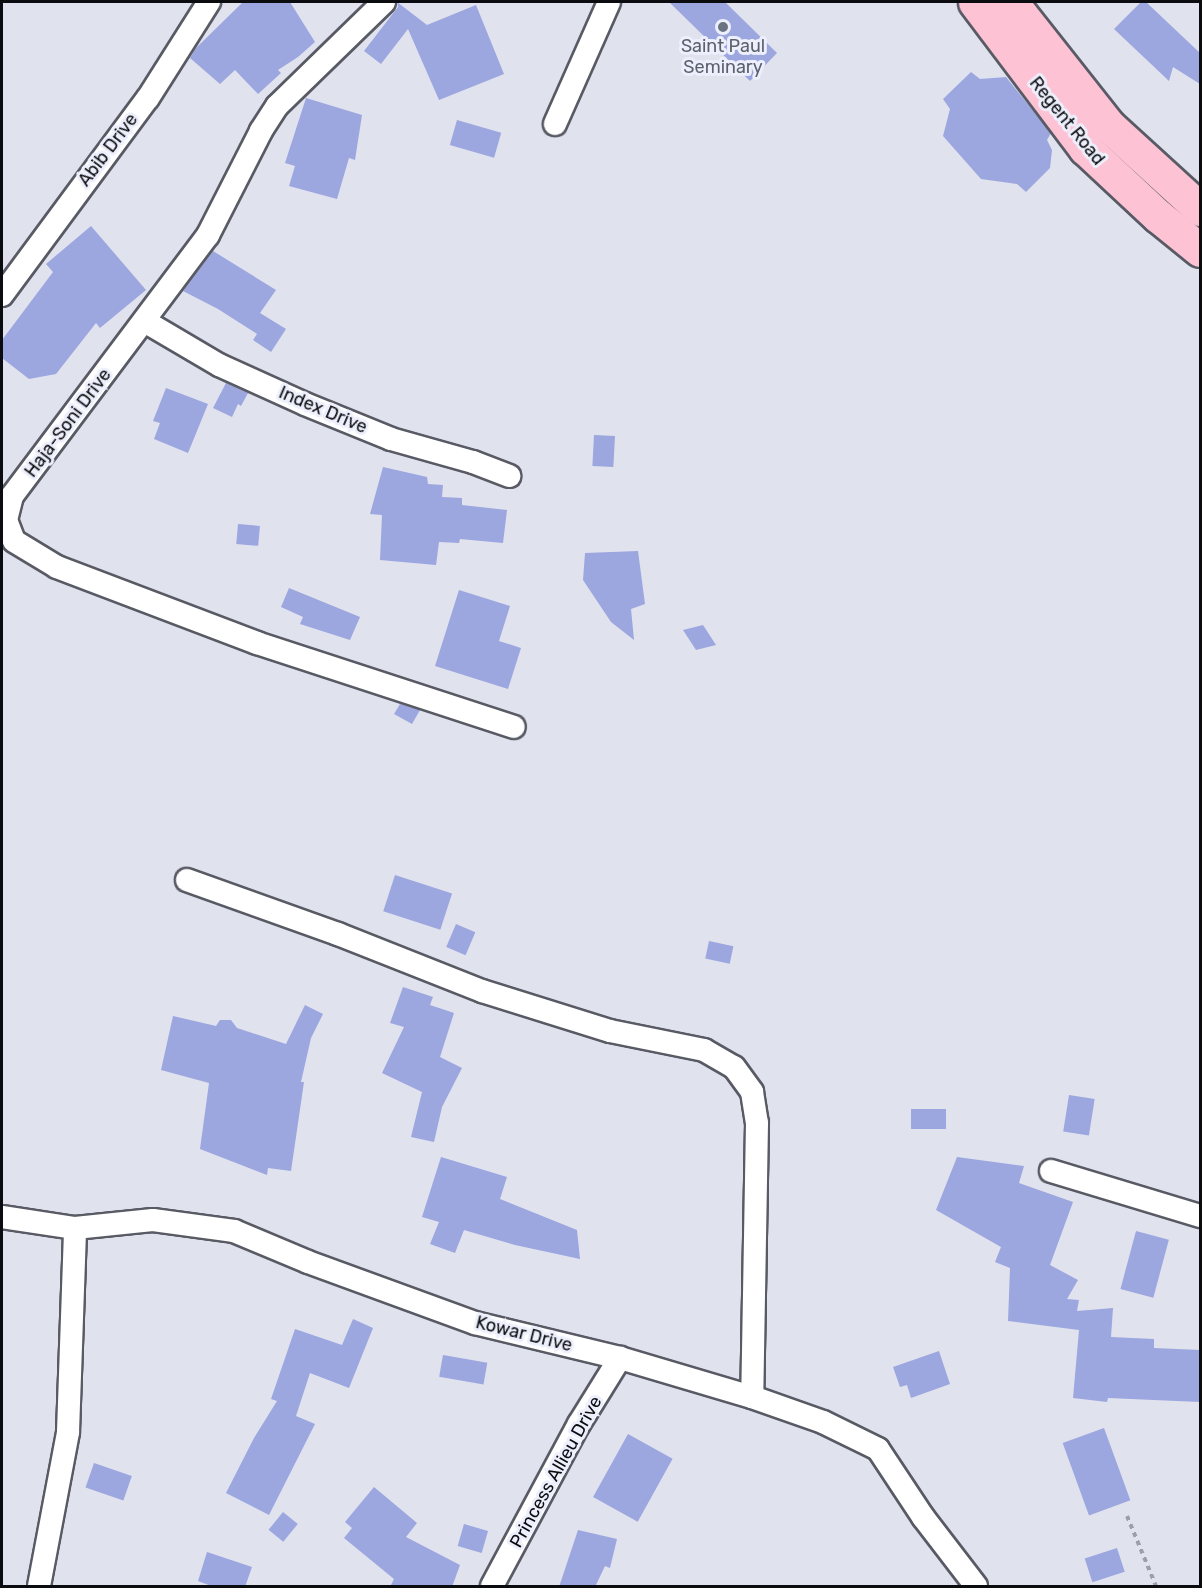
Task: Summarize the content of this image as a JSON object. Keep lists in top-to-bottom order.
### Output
{
  "streets": {
    "main road": ["Regent Road"],
    "street": [
      "Abib Drive",
      "Index Drive",
      "Haja-Soni Drive",
      "Kowar Drive",
      "Princess Allieu Drive"
    ]
  },
  "crossings": [
    ["Index Drive", "Haja-Soni Drive"],
    ["Kowar Drive", "Princess Allieu Drive"]
  ],
  "places": ["Saint Paul Seminary"]
}
